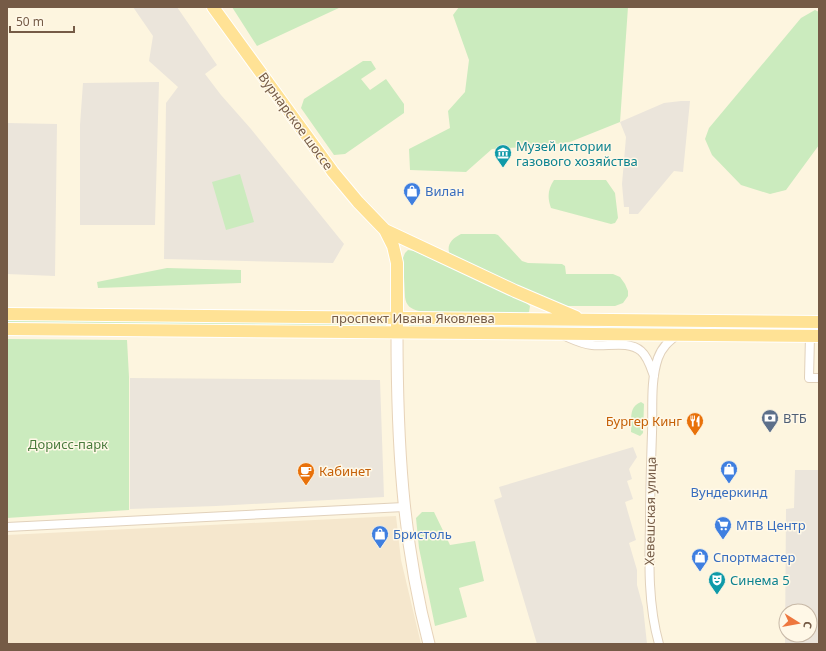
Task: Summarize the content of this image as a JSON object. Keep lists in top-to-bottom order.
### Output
{
  "streets": {
    "main road": ["Вурнарское шоссе", "проспект Ивана Яковлева"],
    "street": ["Хевешская улица"]
  },
  "crossings": [
    ["проспект Ивана Яковлева", "Хевешская улица"]
  ],
  "parks": ["Дорисс-парк"],
  "places": {
    "museum": ["Музей истории газового хозяйства"],
    "shop": [
      "Вилан",
      "Вундеркинд",
      "Бристоль",
      "Спортмастер"
    ],
    "bank": ["ВТБ"],
    "restaurant": ["Бургер Кинг"],
    "cafe": ["Кабинет"],
    "supermarket": ["МТВ Центр"],
    "theatre": ["Синема 5"]
  },
  "scale_bar": "50 m",
  "north": "right"
}
